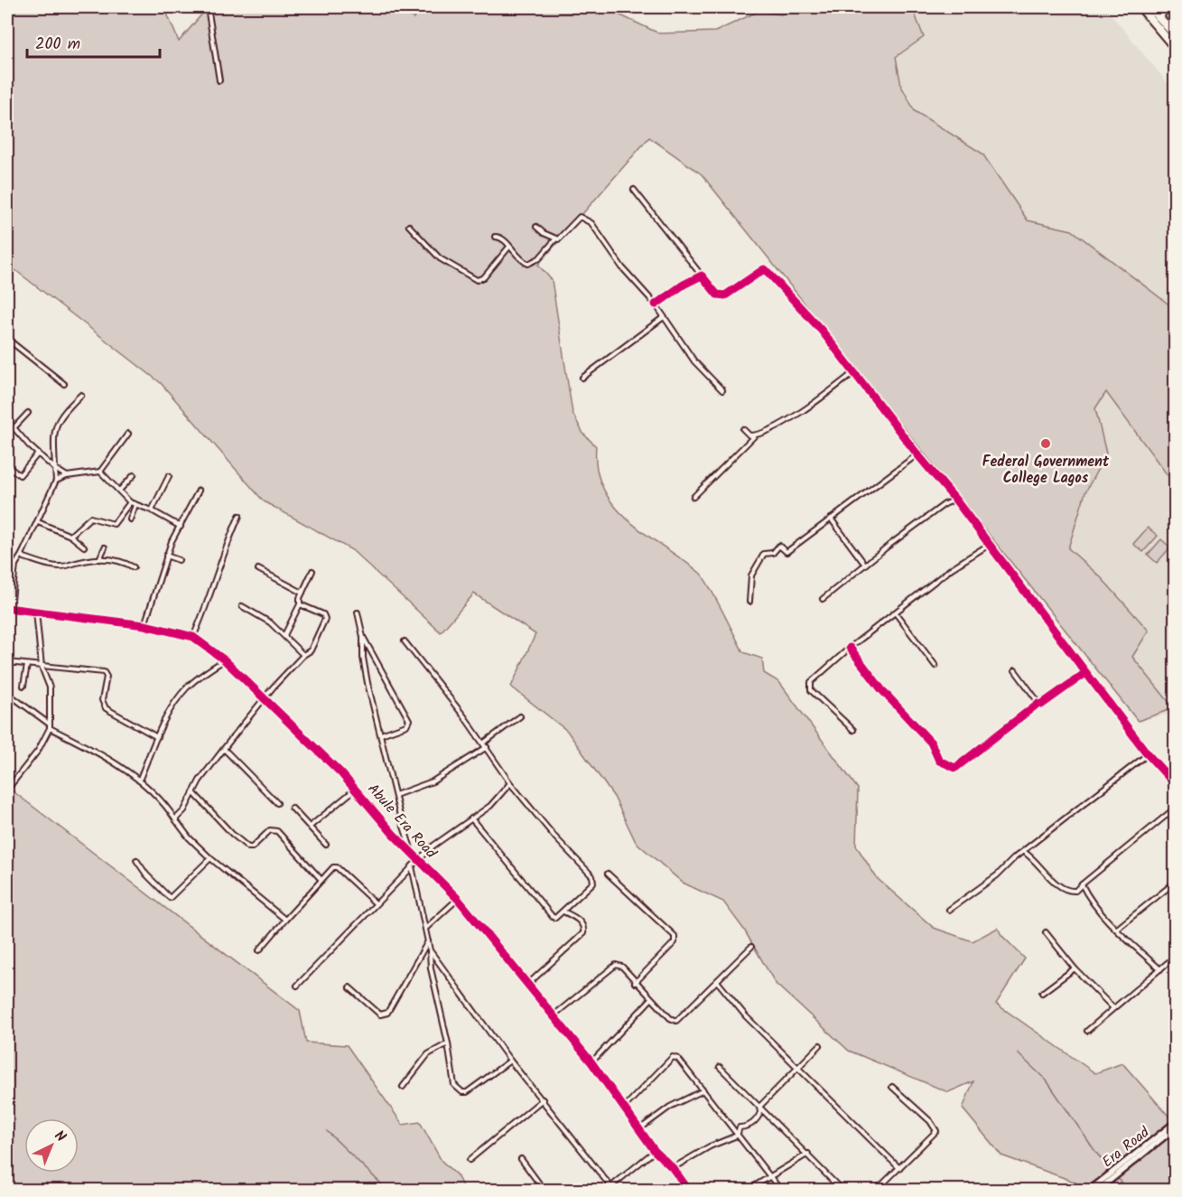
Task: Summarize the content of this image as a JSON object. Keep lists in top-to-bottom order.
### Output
{
  "streets": {
    "street": ["Abule Era Road", "Era Road"]
  },
  "places": ["Federal Government College Lagos"],
  "scale_bar": "200 m",
  "north": "top right"
}
